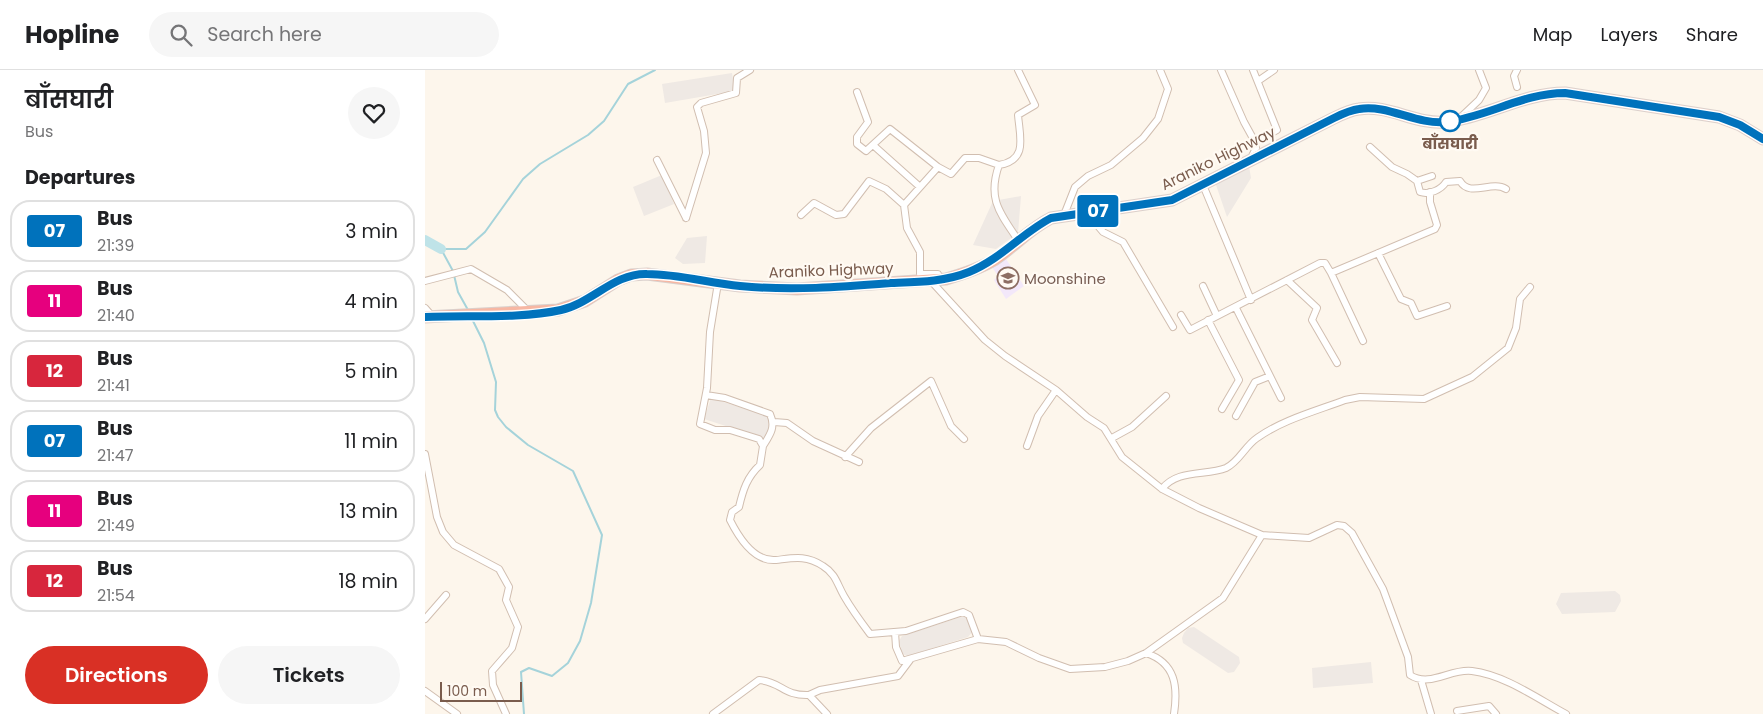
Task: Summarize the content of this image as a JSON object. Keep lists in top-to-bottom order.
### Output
{
  "streets": {
    "highway": ["Araniko Highway"]
  },
  "places": {
    "other": ["बाँसघारी"],
    "school or university": ["Moonshine"]
  },
  "lines": ["bus line 07"],
  "scale_bar": "100 m",
  "page": {
    "header": "Hopline",
    "search": "Search here",
    "nav": ["Map", "Layers", "Share"],
    "heading": [
      ["बाँसघारी", "Bus"],
      "Departures"
    ],
    "on_map": "07",
    "list": [
      {
        "mark": "07",
        "name": "Bus",
        "note": "21:39",
        "value": "3 min"
      },
      {
        "mark": "11",
        "name": "Bus",
        "note": "21:40",
        "value": "4 min"
      },
      {
        "mark": "12",
        "name": "Bus",
        "note": "21:41",
        "value": "5 min"
      },
      {
        "mark": "07",
        "name": "Bus",
        "note": "21:47",
        "value": "11 min"
      },
      {
        "mark": "11",
        "name": "Bus",
        "note": "21:49",
        "value": "13 min"
      },
      {
        "mark": "12",
        "name": "Bus",
        "note": "21:54",
        "value": "18 min"
      }
    ],
    "buttons": ["Directions", "Tickets"],
    "scale": "100 m"
  }
}
